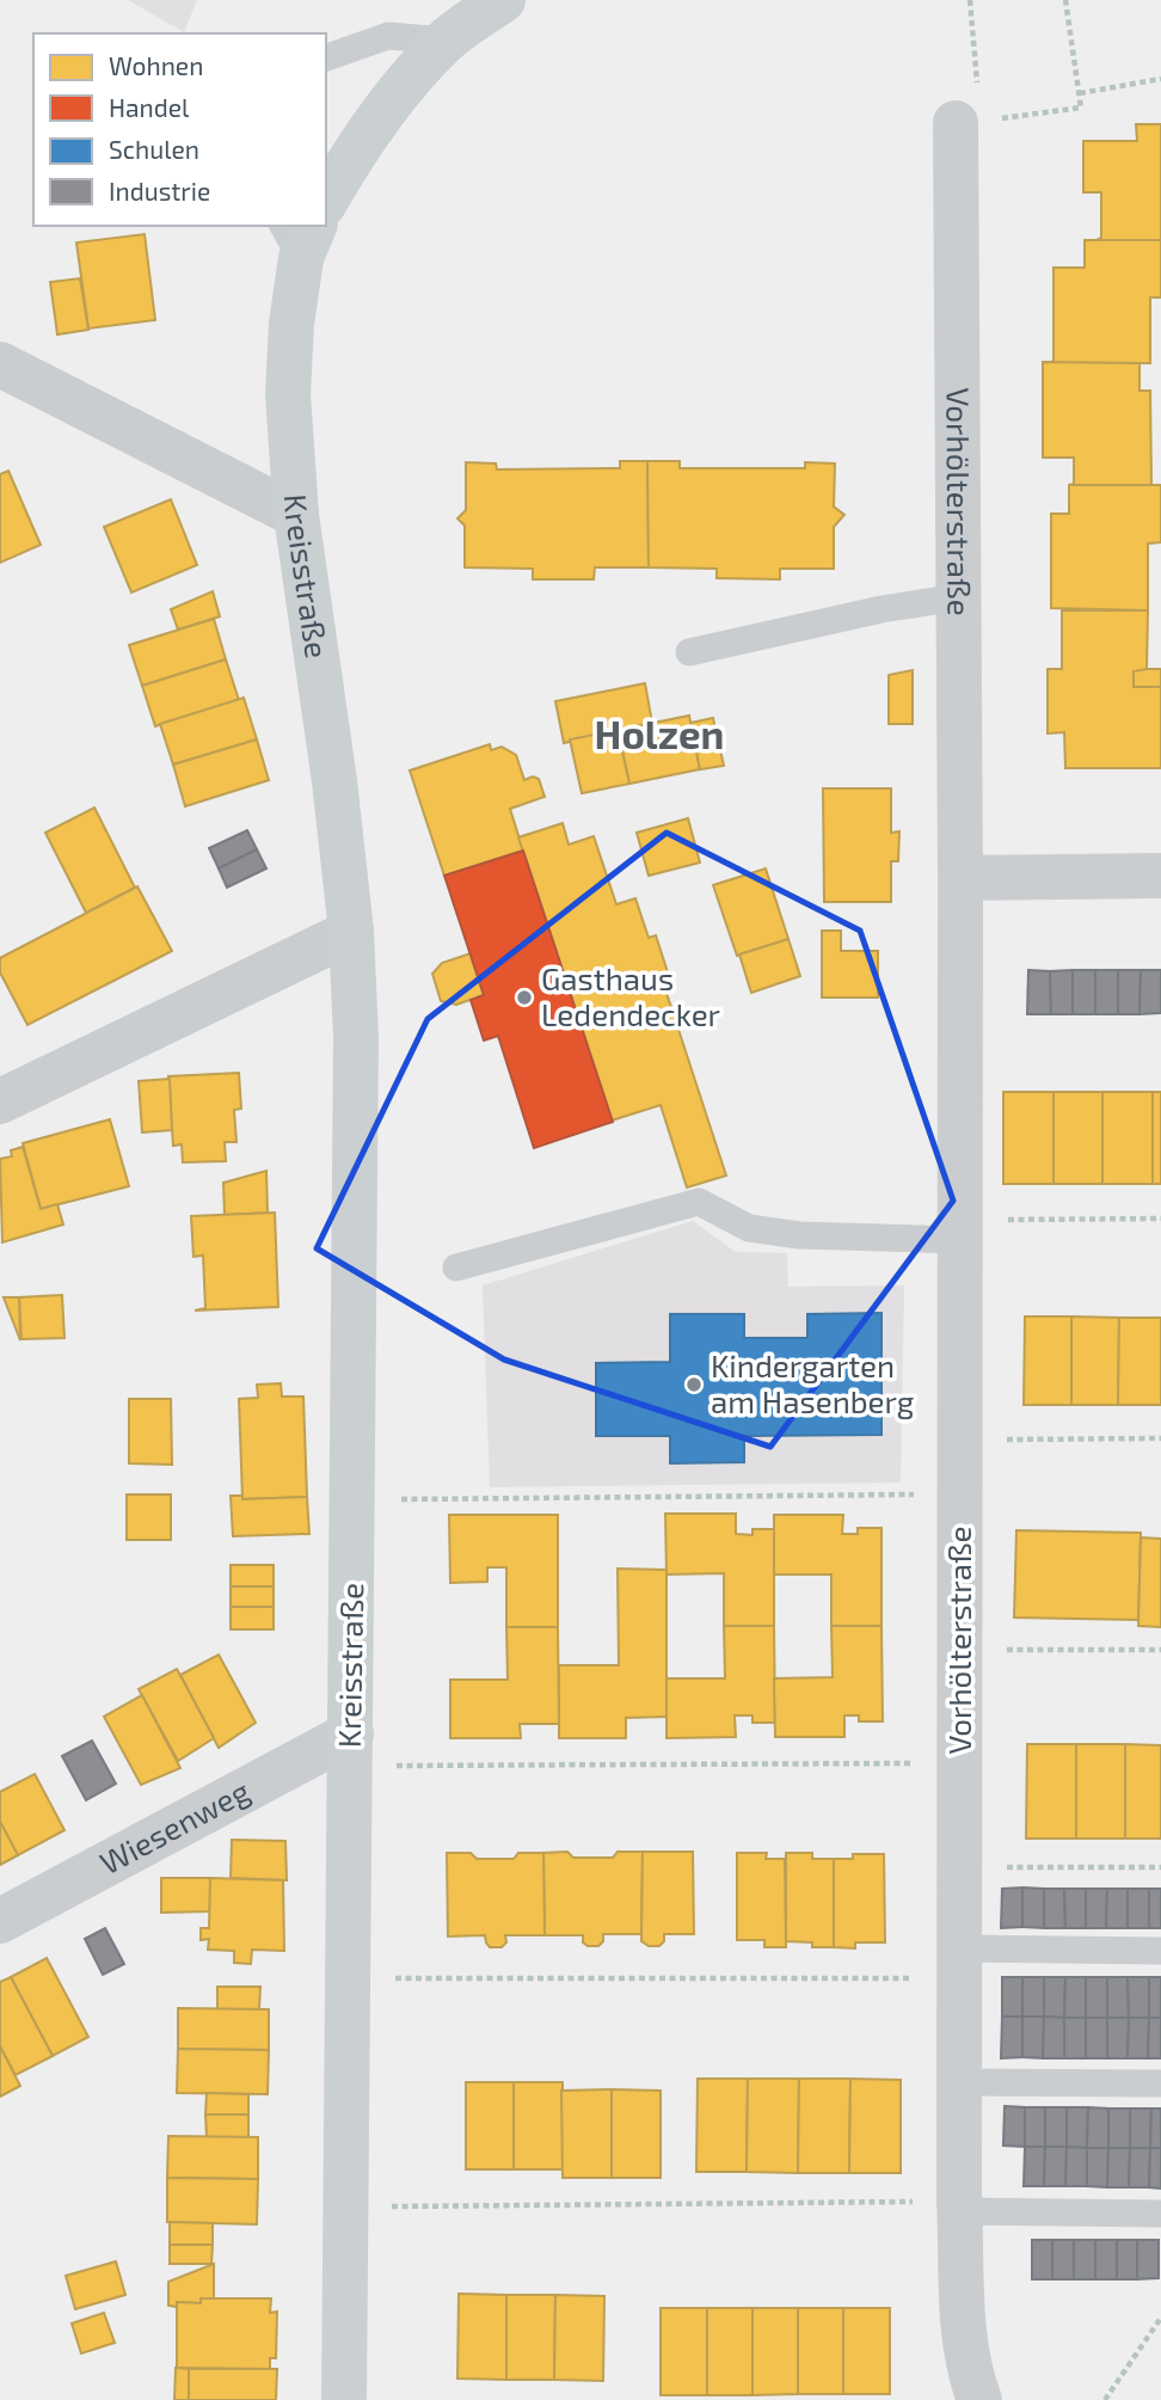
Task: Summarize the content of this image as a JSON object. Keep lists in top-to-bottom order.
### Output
{
  "streets": {
    "main road": ["Kreisstraße"],
    "street": ["Vorhölterstraße", "Wiesenweg"]
  },
  "crossings": [
    ["Kreisstraße", "Wiesenweg"]
  ],
  "districts": ["Holzen"],
  "places": ["Gasthaus Ledendecker", "Kindergarten am Hasenberg"],
  "legend": [
    "Wohnen",
    "Handel",
    "Schulen",
    "Industrie"
  ]
}
